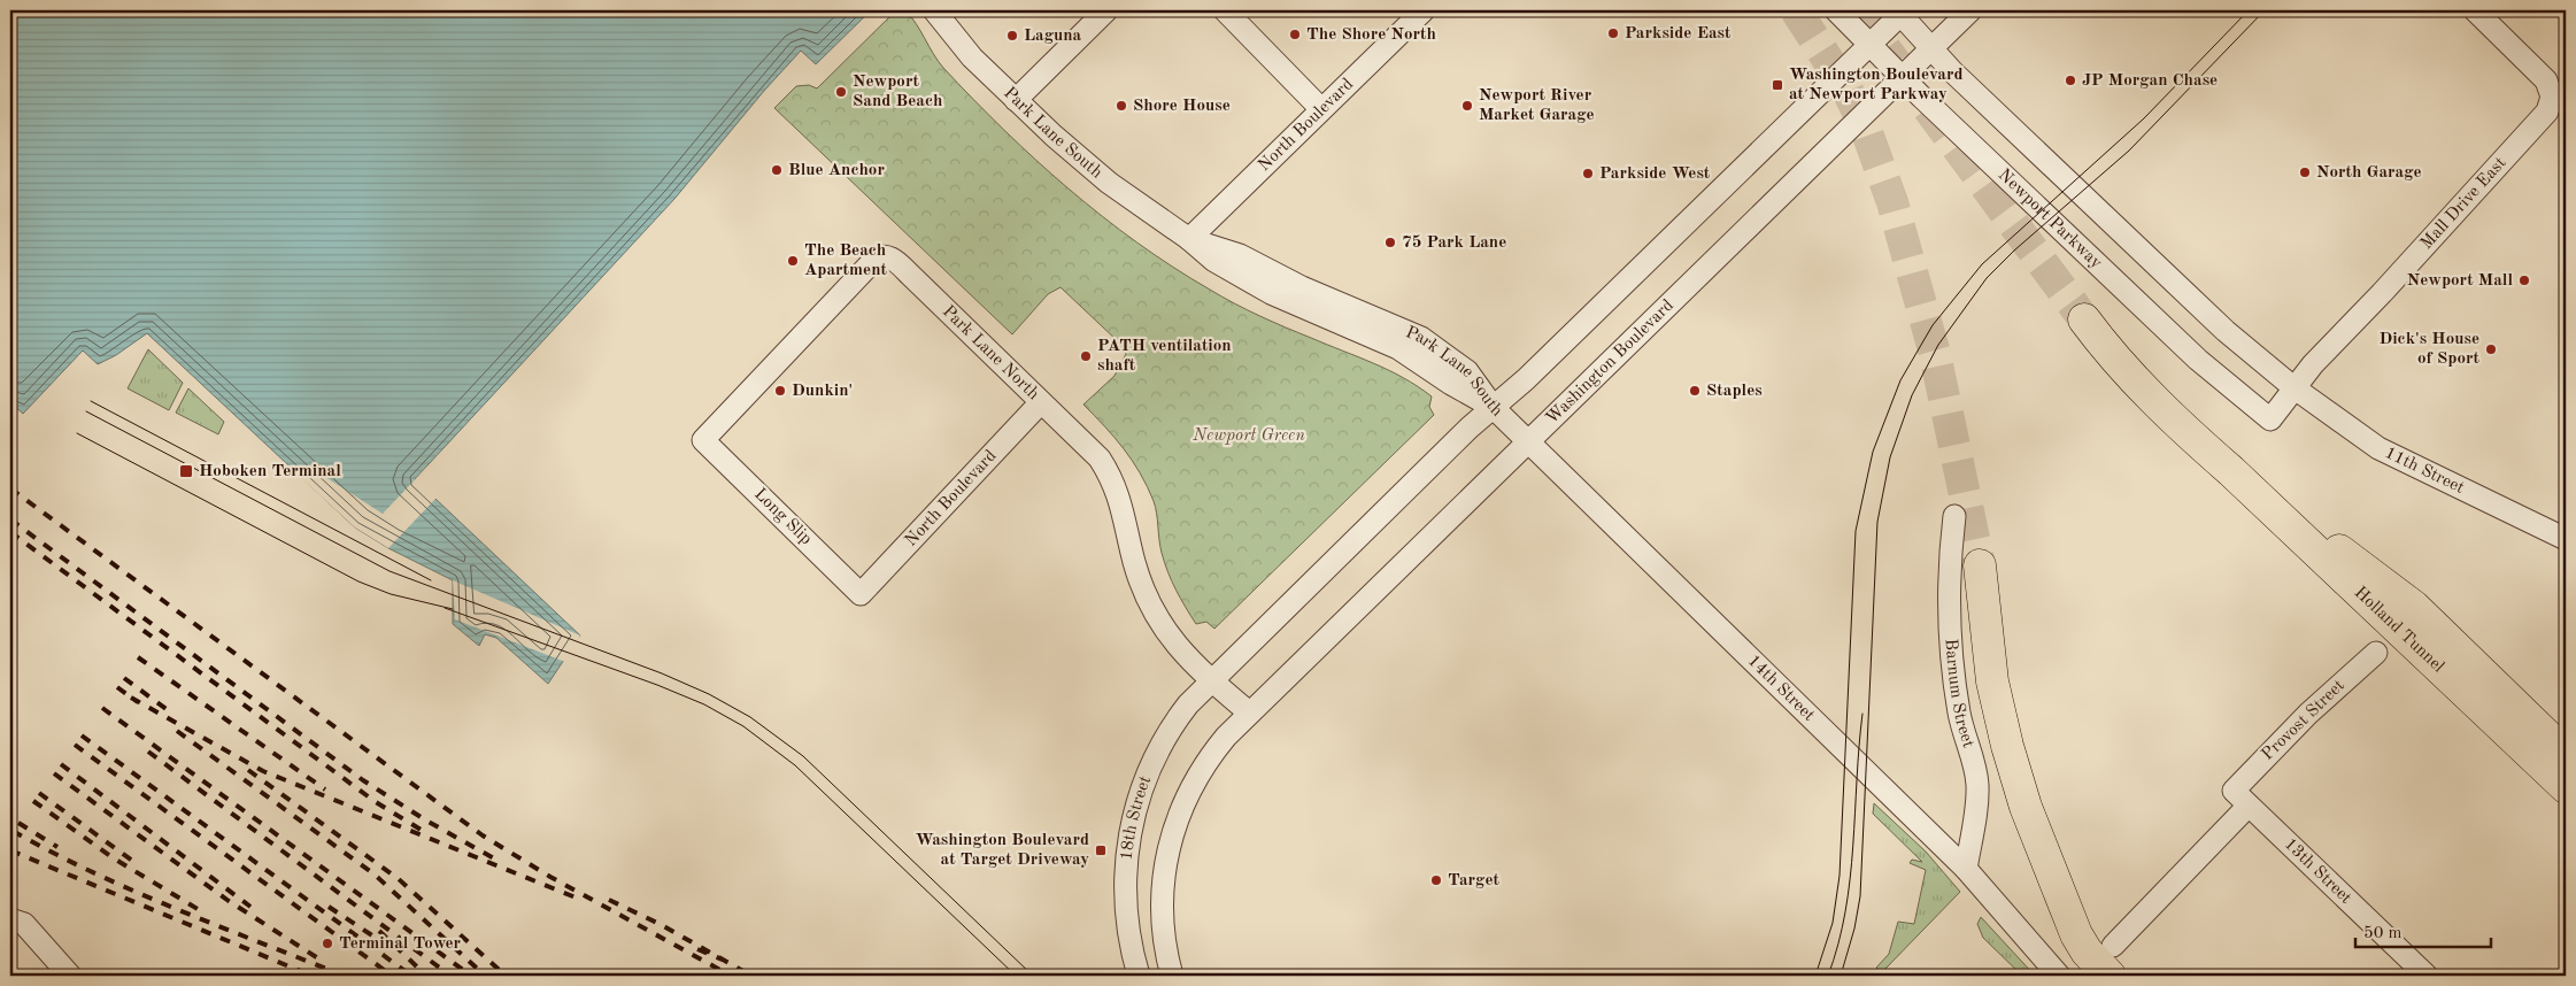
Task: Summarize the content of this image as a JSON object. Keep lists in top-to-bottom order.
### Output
{
  "streets": {
    "highway": ["Holland Tunnel"],
    "street": [
      "North Boulevard",
      "Park Lane South",
      "Mall Drive East",
      "Newport Parkway",
      "Park Lane North",
      "Washington Boulevard",
      "11th Street",
      "Long Slip",
      "14th Street",
      "Barnum Street",
      "Provost Street",
      "18th Street",
      "13th Street"
    ]
  },
  "crossings": [
    ["North Boulevard", "Park Lane South"],
    ["North Boulevard", "Park Lane North"],
    ["North Boulevard", "Long Slip"],
    ["Park Lane South", "14th Street"],
    ["Mall Drive East", "Newport Parkway"],
    ["Mall Drive East", "11th Street"],
    ["Newport Parkway", "Washington Boulevard"],
    ["Park Lane North", "Washington Boulevard"],
    ["Park Lane North", "Long Slip"],
    ["Park Lane North", "18th Street"],
    ["Washington Boulevard", "14th Street"],
    ["14th Street", "Barnum Street"],
    ["Provost Street", "13th Street"]
  ],
  "parks": ["Newport Green"],
  "places": {
    "other": [
      "Parkside East",
      "The Shore North",
      "Laguna",
      "JP Morgan Chase",
      "Newport Sand Beach",
      "Shore House",
      "Newport River Market Garage",
      "Blue Anchor",
      "North Garage",
      "Parkside West",
      "75 Park Lane",
      "The Beach Apartment",
      "Newport Mall",
      "Dick's House of Sport",
      "PATH ventilation shaft",
      "Dunkin'",
      "Staples",
      "Target",
      "Terminal Tower"
    ],
    "transit": ["Washington Boulevard at Newport Parkway", "Hoboken Terminal", "Washington Boulevard at Target Driveway"]
  },
  "scale_bar": "50 m"
}
